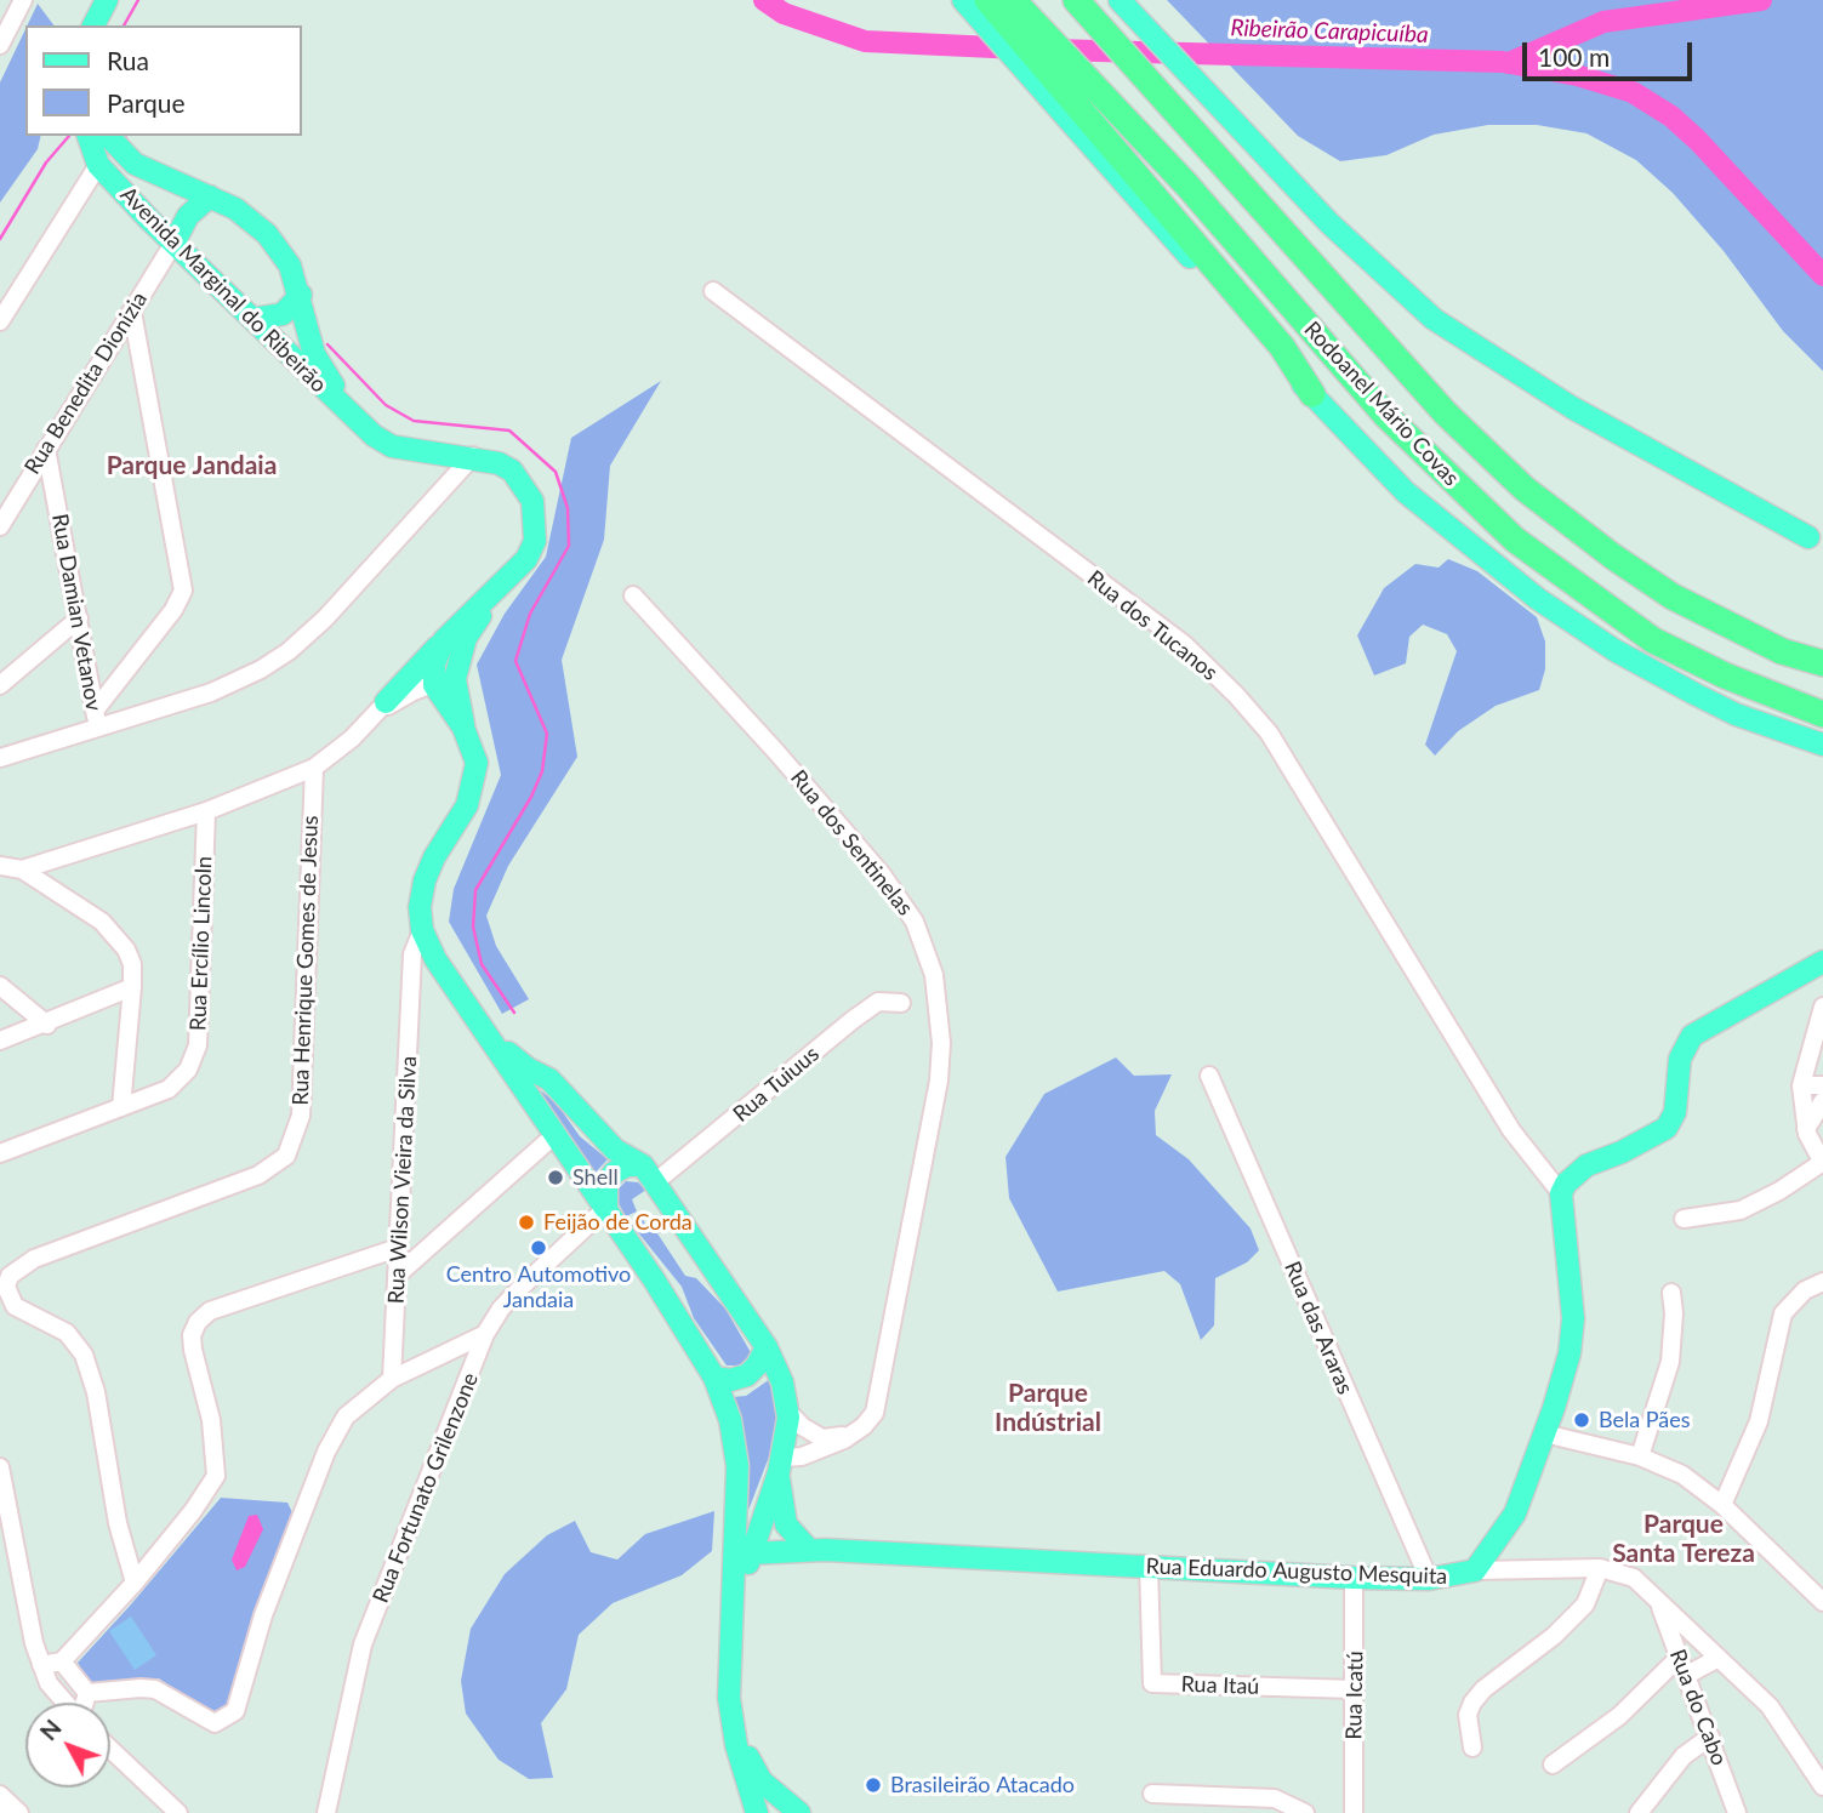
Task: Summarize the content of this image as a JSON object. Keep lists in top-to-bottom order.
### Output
{
  "streets": {
    "highway": ["Rodoanel Mário Covas"],
    "main road": ["Avenida Marginal do Ribeirão", "Rua Eduardo Augusto Mesquita"],
    "street": [
      "Rua Benedita Dionizia",
      "Rua Damian Vetanov",
      "Rua dos Tucanos",
      "Rua dos Sentinelas",
      "Rua Ercílio Lincoln",
      "Rua Henrique Gomes de Jesus",
      "Rua Tuiuus",
      "Rua Wilson Vieira da Silva",
      "Rua das Araras",
      "Rua Fortunato Grilenzone",
      "Rua Itaú",
      "Rua Icatú",
      "Rua do Cabo"
    ]
  },
  "crossings": [
    ["Avenida Marginal do Ribeirão", "Rua Benedita Dionizia"],
    ["Avenida Marginal do Ribeirão", "Rua dos Sentinelas"],
    ["Avenida Marginal do Ribeirão", "Rua Tuiuus"],
    ["Avenida Marginal do Ribeirão", "Rua Wilson Vieira da Silva"],
    ["Avenida Marginal do Ribeirão", "Rua Fortunato Grilenzone"],
    ["Avenida Marginal do Ribeirão", "Rua Eduardo Augusto Mesquita"],
    ["Rua Benedita Dionizia", "Rua Damian Vetanov"],
    ["Rua dos Tucanos", "Rua Eduardo Augusto Mesquita"],
    ["Rua das Araras", "Rua Eduardo Augusto Mesquita"],
    ["Rua Eduardo Augusto Mesquita", "Rua Itaú"],
    ["Rua Eduardo Augusto Mesquita", "Rua Icatú"],
    ["Rua Itaú", "Rua Icatú"]
  ],
  "districts": ["Parque Jandaia", "Parque Indústrial", "Parque Santa Tereza"],
  "water": ["Ribeirão Carapicuíba"],
  "places": [
    "Shell",
    "Feijão de Corda",
    "Centro Automotivo Jandaia",
    "Bela Pães",
    "Brasileirão Atacado"
  ],
  "legend": ["Rua", "Parque"],
  "scale_bar": "100 m",
  "north": "top left"
}
